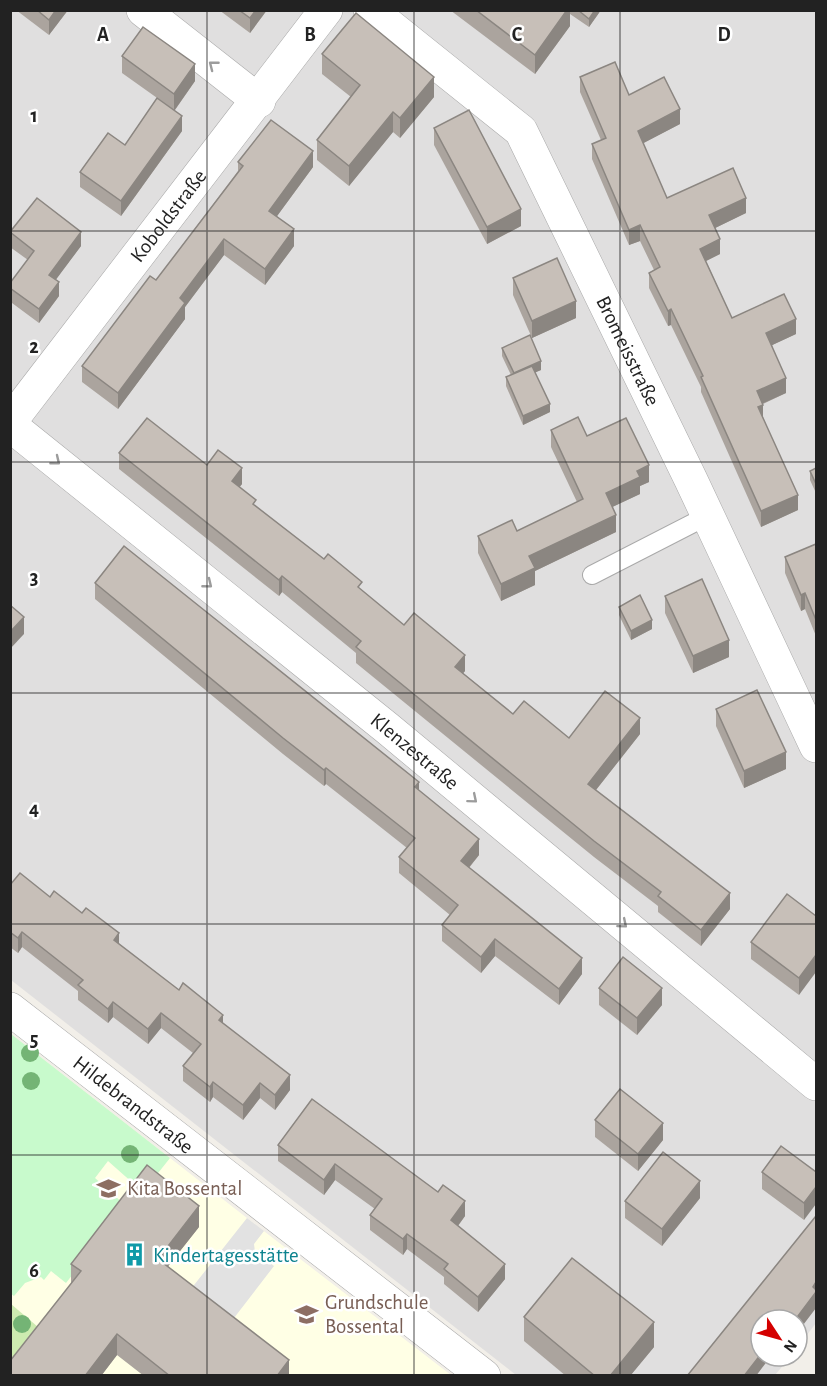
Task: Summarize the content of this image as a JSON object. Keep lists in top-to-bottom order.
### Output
{
  "streets": {
    "street": [
      "Koboldstraße",
      "Bromeisstraße",
      "Klenzestraße",
      "Hildebrandstraße"
    ]
  },
  "crossings": [
    ["Koboldstraße", "Klenzestraße"]
  ],
  "one_way": ["Klenzestraße"],
  "places": {
    "school or university": ["Kita Bossental", "Grundschule Bossental"],
    "building": ["Kindertagesstätte"]
  },
  "north": "bottom right",
  "grid": {
    "columns": [
      "A",
      "B",
      "C",
      "D"
    ],
    "rows": [
      "1",
      "2",
      "3",
      "4",
      "5",
      "6"
    ]
  }
}
